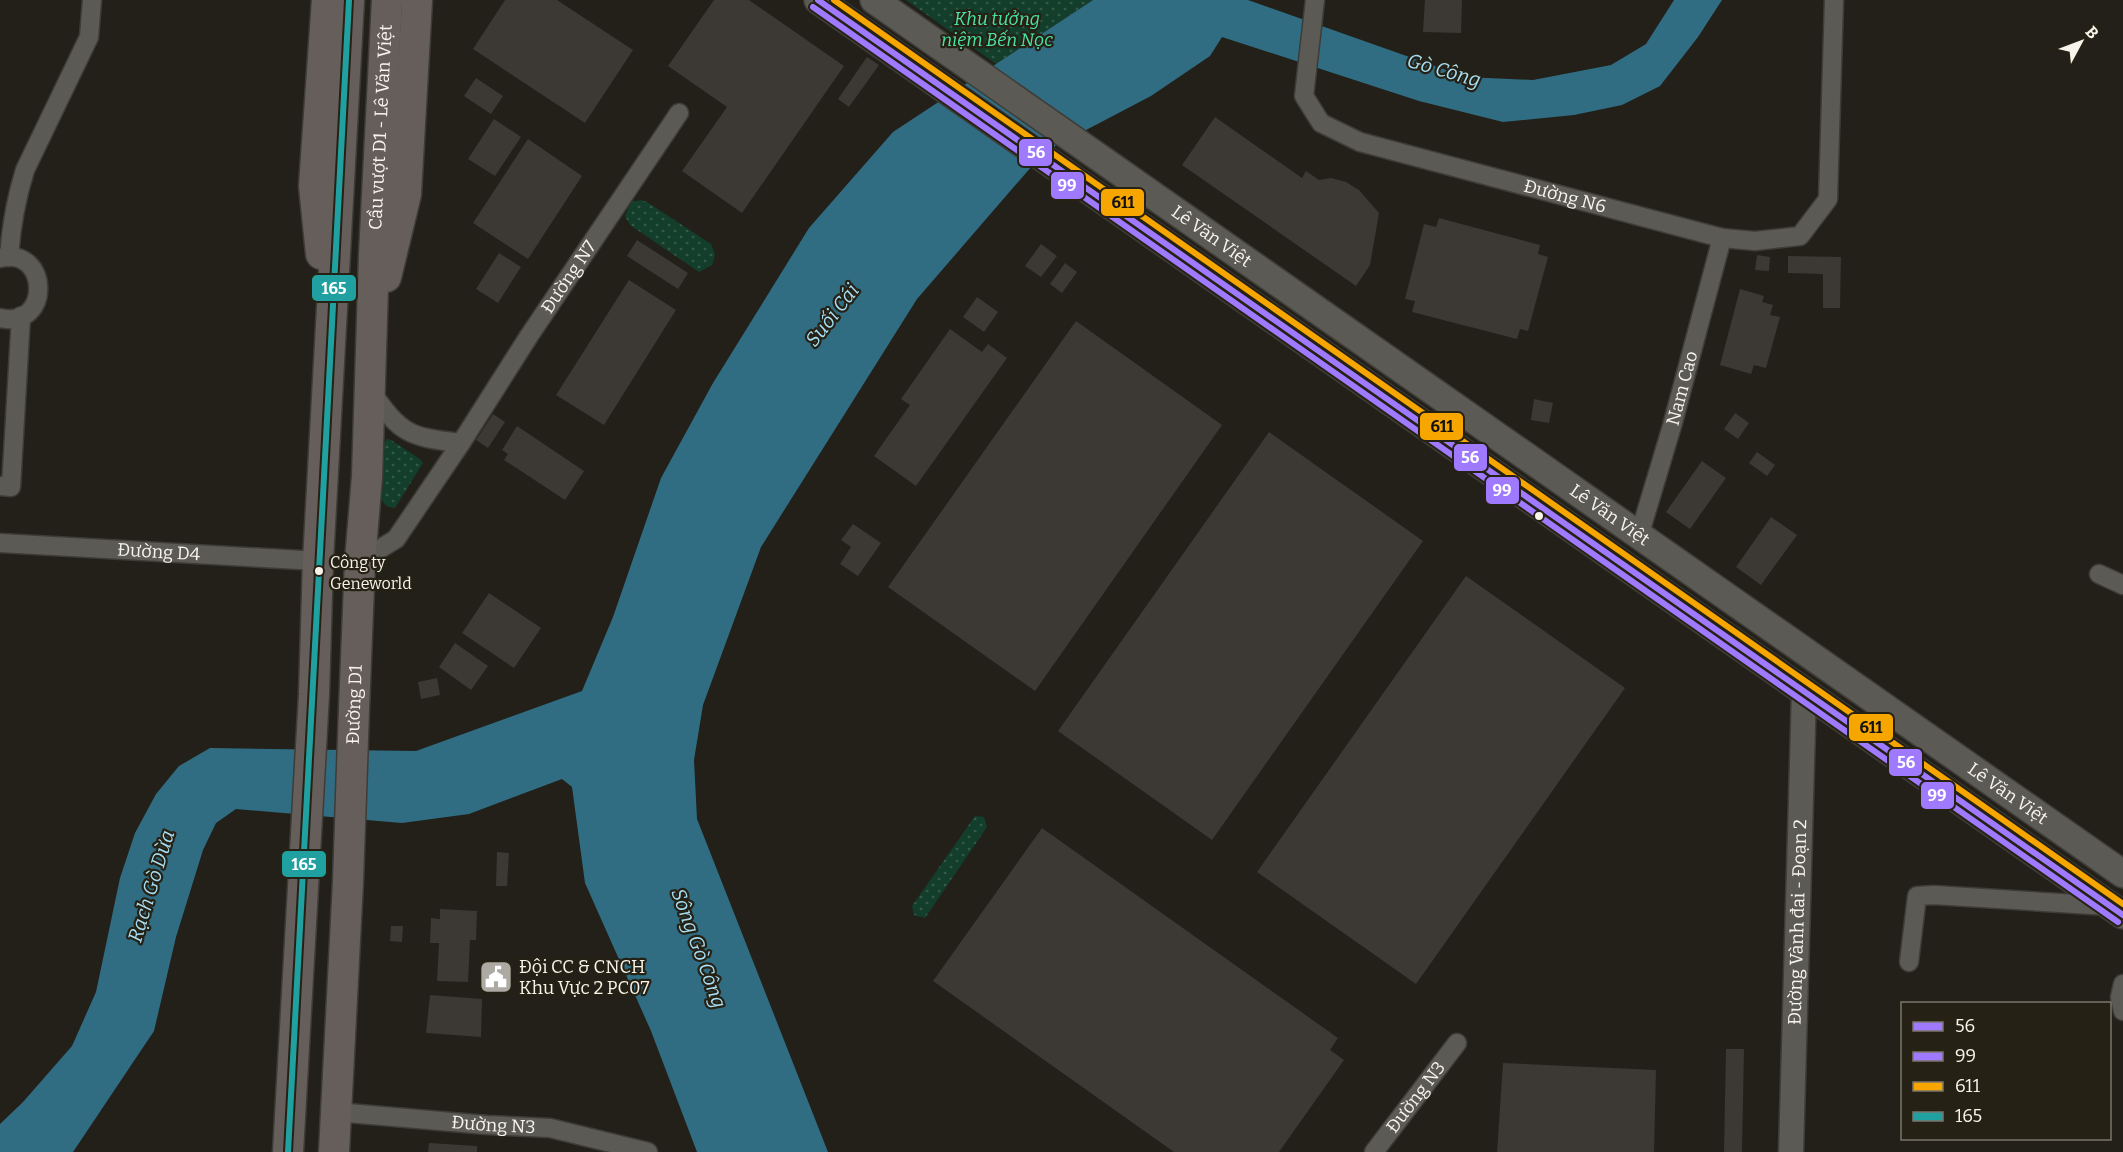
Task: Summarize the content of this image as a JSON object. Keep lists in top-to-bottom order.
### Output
{
  "streets": {
    "main road": ["Cầu vượt D1 - Lê Văn Việt", "Lê Văn Việt", "Đường D1"],
    "street": [
      "Đường N6",
      "Đường N7",
      "Nam Cao",
      "Đường D4",
      "Đường Vành đai - Đoạn 2",
      "Đường N3"
    ]
  },
  "crossings": [
    ["Cầu vượt D1 - Lê Văn Việt", "Đường D1"],
    ["Đường N6", "Nam Cao"],
    ["Lê Văn Việt", "Nam Cao"],
    ["Lê Văn Việt", "Đường Vành đai - Đoạn 2"],
    ["Đường N7", "Đường D1"],
    ["Đường D1", "Đường N3"]
  ],
  "water": [
    "Gò Công",
    "Suối Cái",
    "Rạch Gò Dừa",
    "Sông Gò Công"
  ],
  "parks": ["Khu tưởng niệm Bến Nọc"],
  "places": {
    "other": ["Công ty Geneworld"],
    "public building": ["Đội CC & CNCH Khu Vực 2 PC07"]
  },
  "lines": [
    "transit line 56",
    "transit line 611",
    "transit line 165",
    "transit line 99"
  ],
  "legend": [
    "56",
    "99",
    "611",
    "165"
  ],
  "north": "top right"
}
